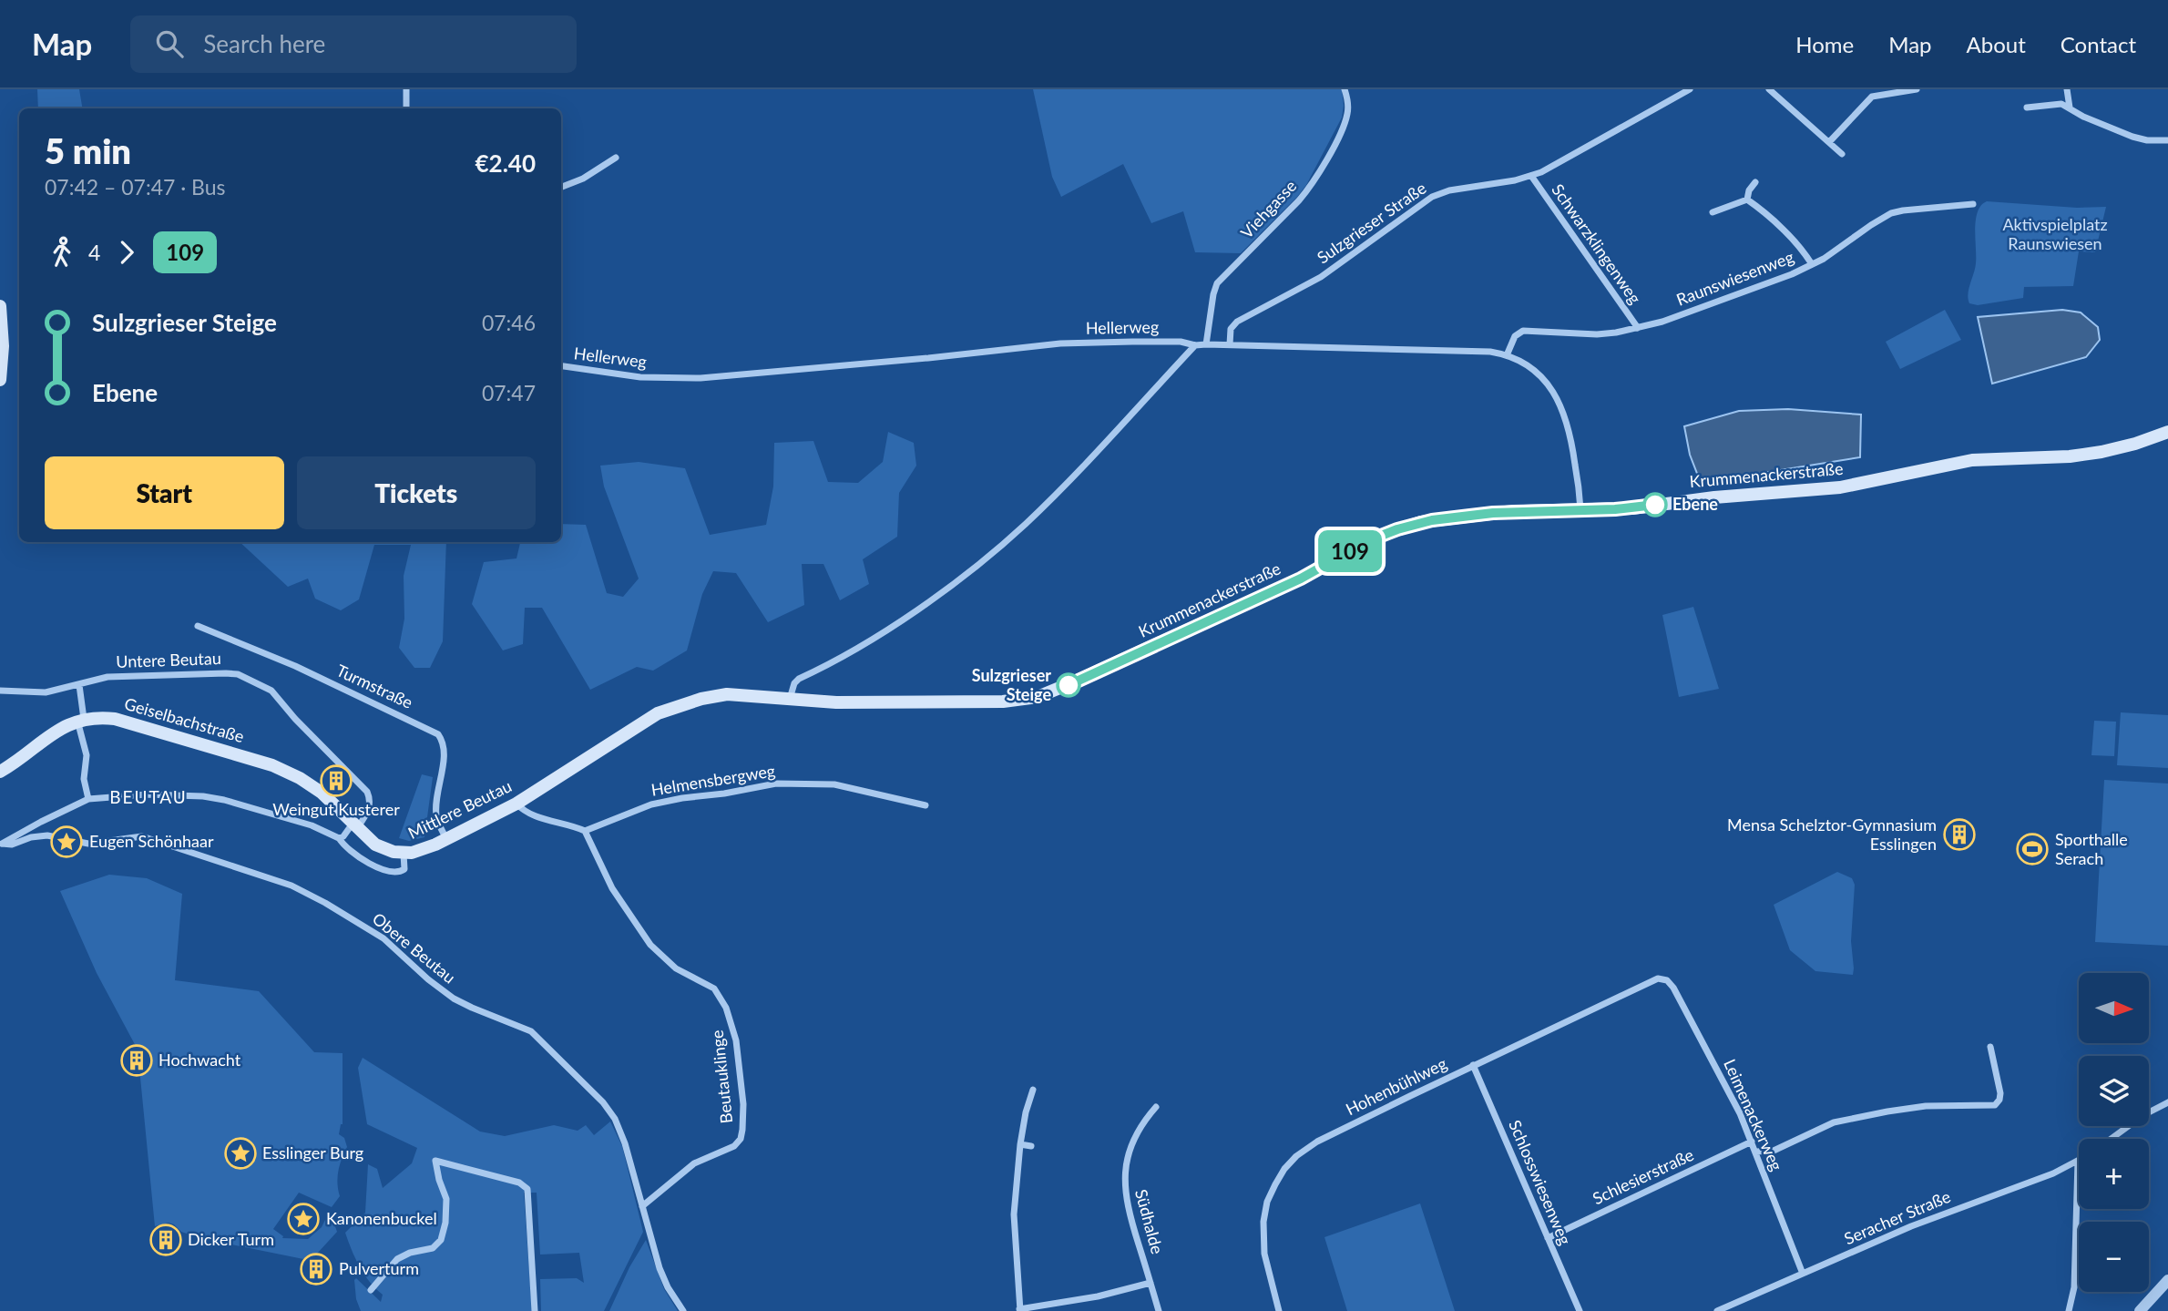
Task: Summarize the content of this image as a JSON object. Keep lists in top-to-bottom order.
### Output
{
  "streets": {
    "main road": ["Krummenackerstraße", "Geiselbachstraße", "Mittlere Beutau"],
    "street": [
      "Viehgasse",
      "Sulzgrieser Straße",
      "Schwarzklingenweg",
      "Raunswiesenweg",
      "Hellerweg",
      "Untere Beutau",
      "Turmstraße",
      "Helmensbergweg",
      "Obere Beutau",
      "Beutauklinge",
      "Hohenbühlweg",
      "Leimenackerweg",
      "Schlesierstraße",
      "Schlosswiesenweg",
      "Seracher Straße",
      "Südhalde"
    ]
  },
  "crossings": [
    ["Viehgasse", "Hellerweg"],
    ["Sulzgrieser Straße", "Schwarzklingenweg"],
    ["Sulzgrieser Straße", "Hellerweg"],
    ["Schwarzklingenweg", "Raunswiesenweg"],
    ["Raunswiesenweg", "Hellerweg"],
    ["Hellerweg", "Krummenackerstraße"],
    ["Krummenackerstraße", "Mittlere Beutau"],
    ["Untere Beutau", "Geiselbachstraße"],
    ["Untere Beutau", "Mittlere Beutau"],
    ["Turmstraße", "Mittlere Beutau"],
    ["Geiselbachstraße", "Mittlere Beutau"],
    ["Helmensbergweg", "Beutauklinge"],
    ["Obere Beutau", "Beutauklinge"],
    ["Hohenbühlweg", "Leimenackerweg"],
    ["Hohenbühlweg", "Schlosswiesenweg"],
    ["Leimenackerweg", "Schlesierstraße"],
    ["Leimenackerweg", "Seracher Straße"],
    ["Schlesierstraße", "Schlosswiesenweg"]
  ],
  "districts": ["BEUTAU"],
  "parks": ["Aktivspielplatz Raunswiesen"],
  "places": {
    "other": ["Ebene", "Sulzgrieser Steige"],
    "building": [
      "Weingut Kusterer",
      "Mensa Schelztor-Gymnasium Esslingen",
      "Hochwacht",
      "Dicker Turm",
      "Pulverturm"
    ],
    "place": ["Eugen Schönhaar", "Esslinger Burg", "Kanonenbuckel"],
    "sports": ["Sporthalle Serach"]
  },
  "lines": ["bus line 109"],
  "north": "right",
  "page": {
    "header": "Map",
    "search": "Search here",
    "nav": [
      "Home",
      "Map",
      "About",
      "Contact"
    ],
    "on_map": "109",
    "heading": ["5 min", "07:42 – 07:47 · Bus", "€2.40"],
    "legs": ["4", "109"],
    "list": [
      {
        "name": "Sulzgrieser Steige",
        "value": "07:46"
      },
      {
        "name": "Ebene",
        "value": "07:47"
      }
    ],
    "buttons": ["Start", "Tickets"],
    "map_buttons": ["+", "−"]
  }
}
